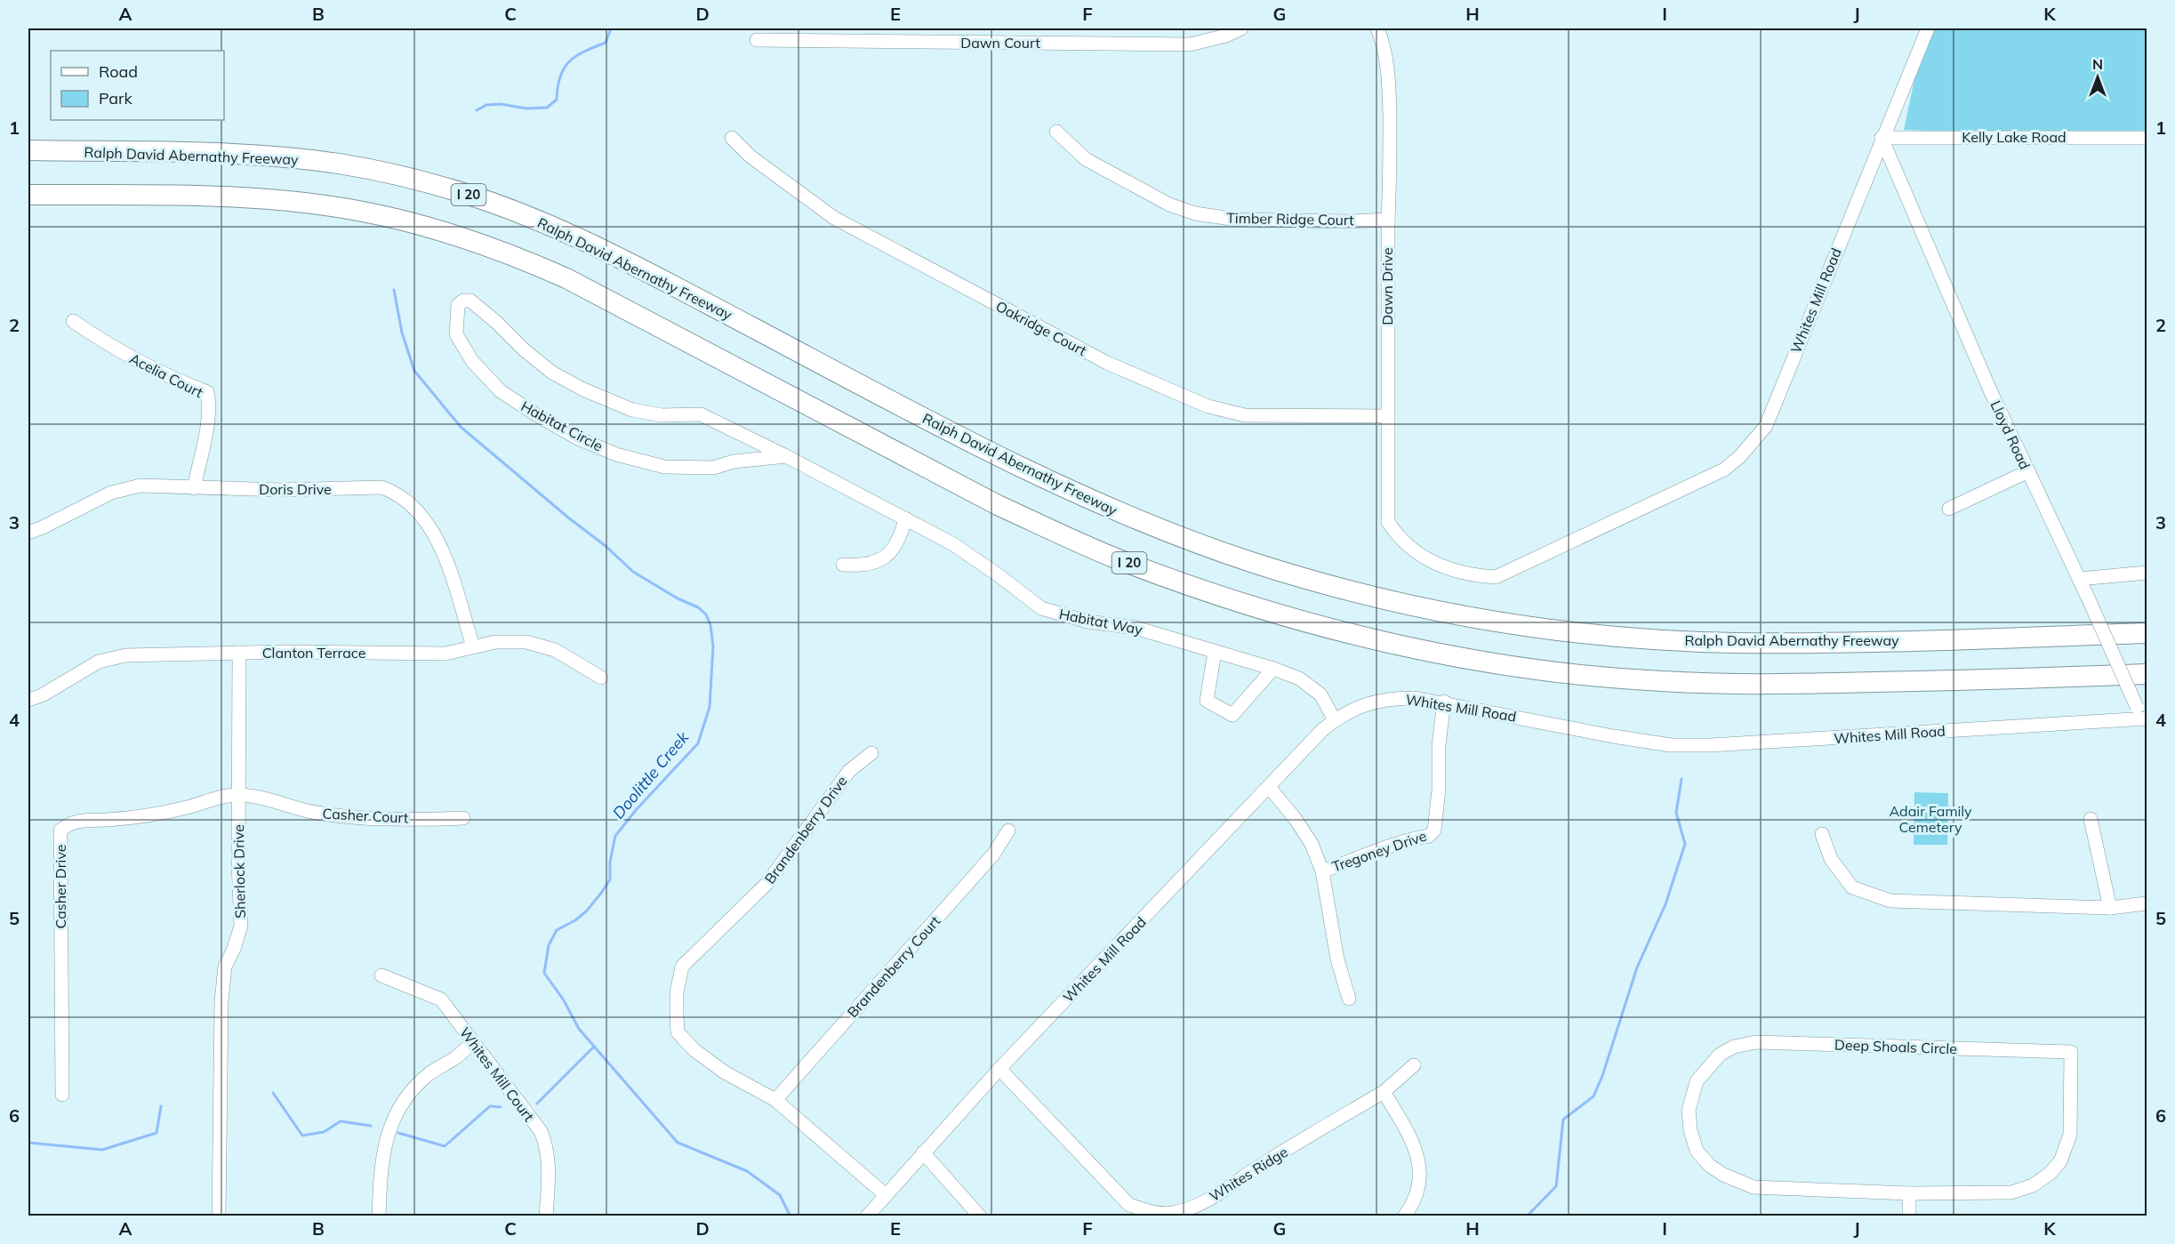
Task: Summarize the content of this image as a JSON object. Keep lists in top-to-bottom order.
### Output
{
  "streets": {
    "highway": ["Ralph David Abernathy Freeway", "I 20"],
    "street": [
      "Dawn Court",
      "Kelly Lake Road",
      "Timber Ridge Court",
      "Dawn Drive",
      "Whites Mill Road",
      "Oakridge Court",
      "Acelia Court",
      "Habitat Circle",
      "Lloyd Road",
      "Doris Drive",
      "Habitat Way",
      "Clanton Terrace",
      "Casher Court",
      "Brandenberry Drive",
      "Tregoney Drive",
      "Sherlock Drive",
      "Casher Drive",
      "Brandenberry Court",
      "Deep Shoals Circle",
      "Whites Mill Court",
      "Whites Ridge"
    ]
  },
  "crossings": [
    ["Kelly Lake Road", "Whites Mill Road"],
    ["Kelly Lake Road", "Lloyd Road"],
    ["Timber Ridge Court", "Dawn Drive"],
    ["Dawn Drive", "Whites Mill Road"],
    ["Dawn Drive", "Oakridge Court"],
    ["Whites Mill Road", "Lloyd Road"],
    ["Whites Mill Road", "Habitat Way"],
    ["Whites Mill Road", "Brandenberry Drive"],
    ["Whites Mill Road", "Tregoney Drive"],
    ["Whites Mill Road", "Whites Ridge"],
    ["Acelia Court", "Doris Drive"],
    ["Habitat Circle", "Habitat Way"],
    ["Doris Drive", "Clanton Terrace"],
    ["Clanton Terrace", "Sherlock Drive"],
    ["Casher Court", "Sherlock Drive"],
    ["Casher Court", "Casher Drive"],
    ["Brandenberry Drive", "Brandenberry Court"],
    ["Sherlock Drive", "Casher Drive"]
  ],
  "water": ["Doolittle Creek"],
  "parks": ["Adair Family Cemetery"],
  "legend": ["Road", "Park"],
  "north": "top",
  "grid": {
    "columns": [
      "A",
      "B",
      "C",
      "D",
      "E",
      "F",
      "G",
      "H",
      "I",
      "J",
      "K"
    ],
    "rows": [
      "1",
      "2",
      "3",
      "4",
      "5",
      "6"
    ]
  }
}
